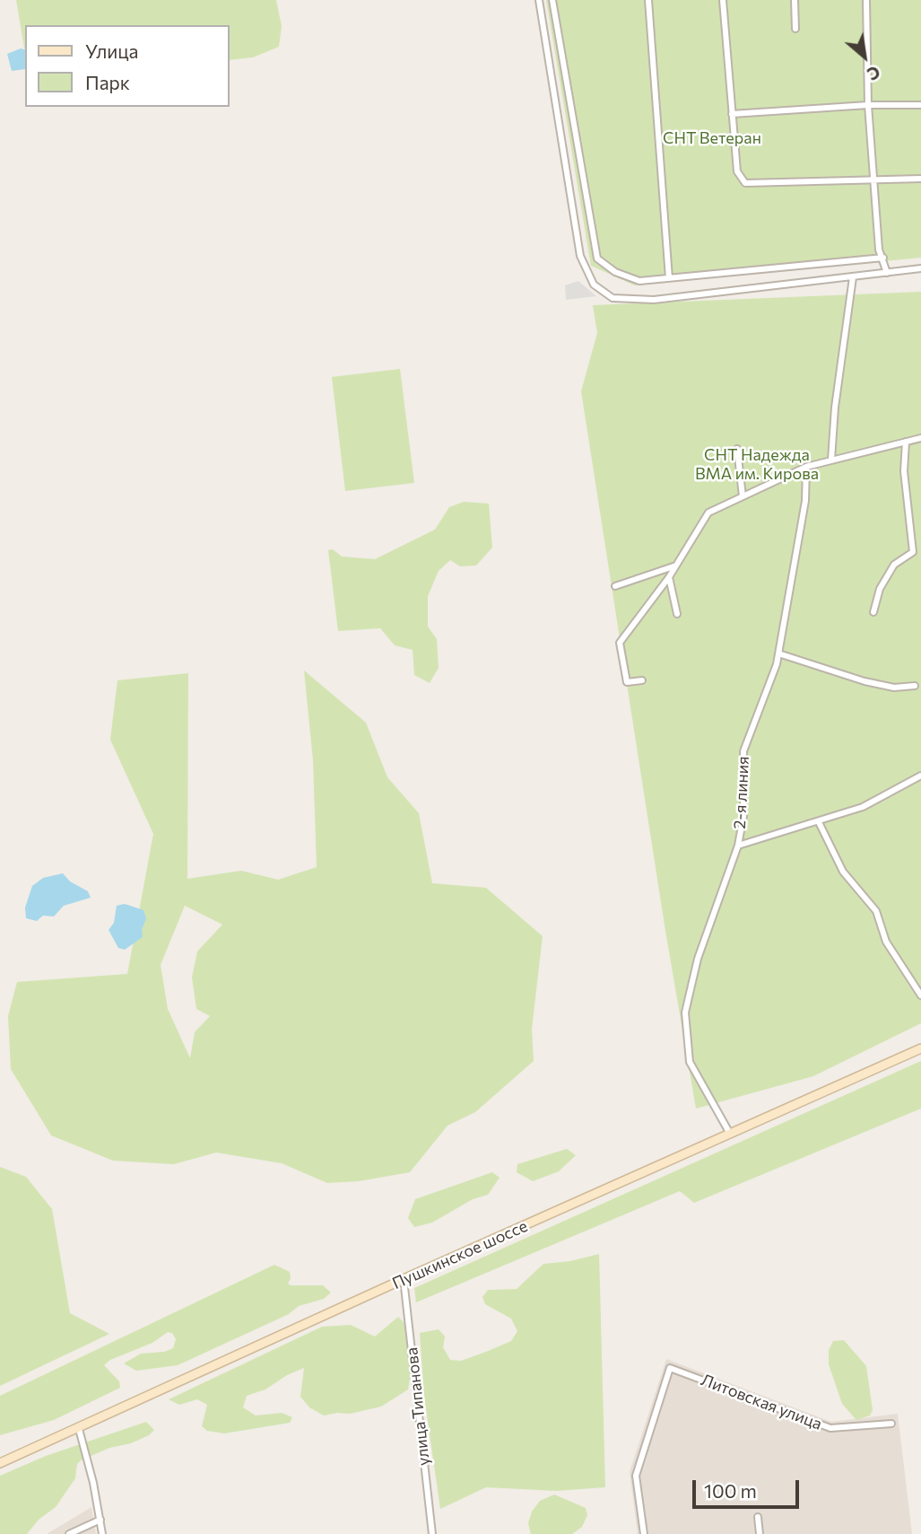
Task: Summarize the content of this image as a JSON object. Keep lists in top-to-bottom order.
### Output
{
  "streets": {
    "main road": ["Пушкинское шоссе"],
    "street": ["2-я линия", "Литовская улица", "улица Типанова"]
  },
  "crossings": [
    ["2-я линия", "Пушкинское шоссе"],
    ["Пушкинское шоссе", "улица Типанова"]
  ],
  "parks": ["СНТ Ветеран", "СНТ Надежда ВМА им. Кирова"],
  "legend": ["Улица", "Парк"],
  "scale_bar": "100 m",
  "north": "bottom right"
}
